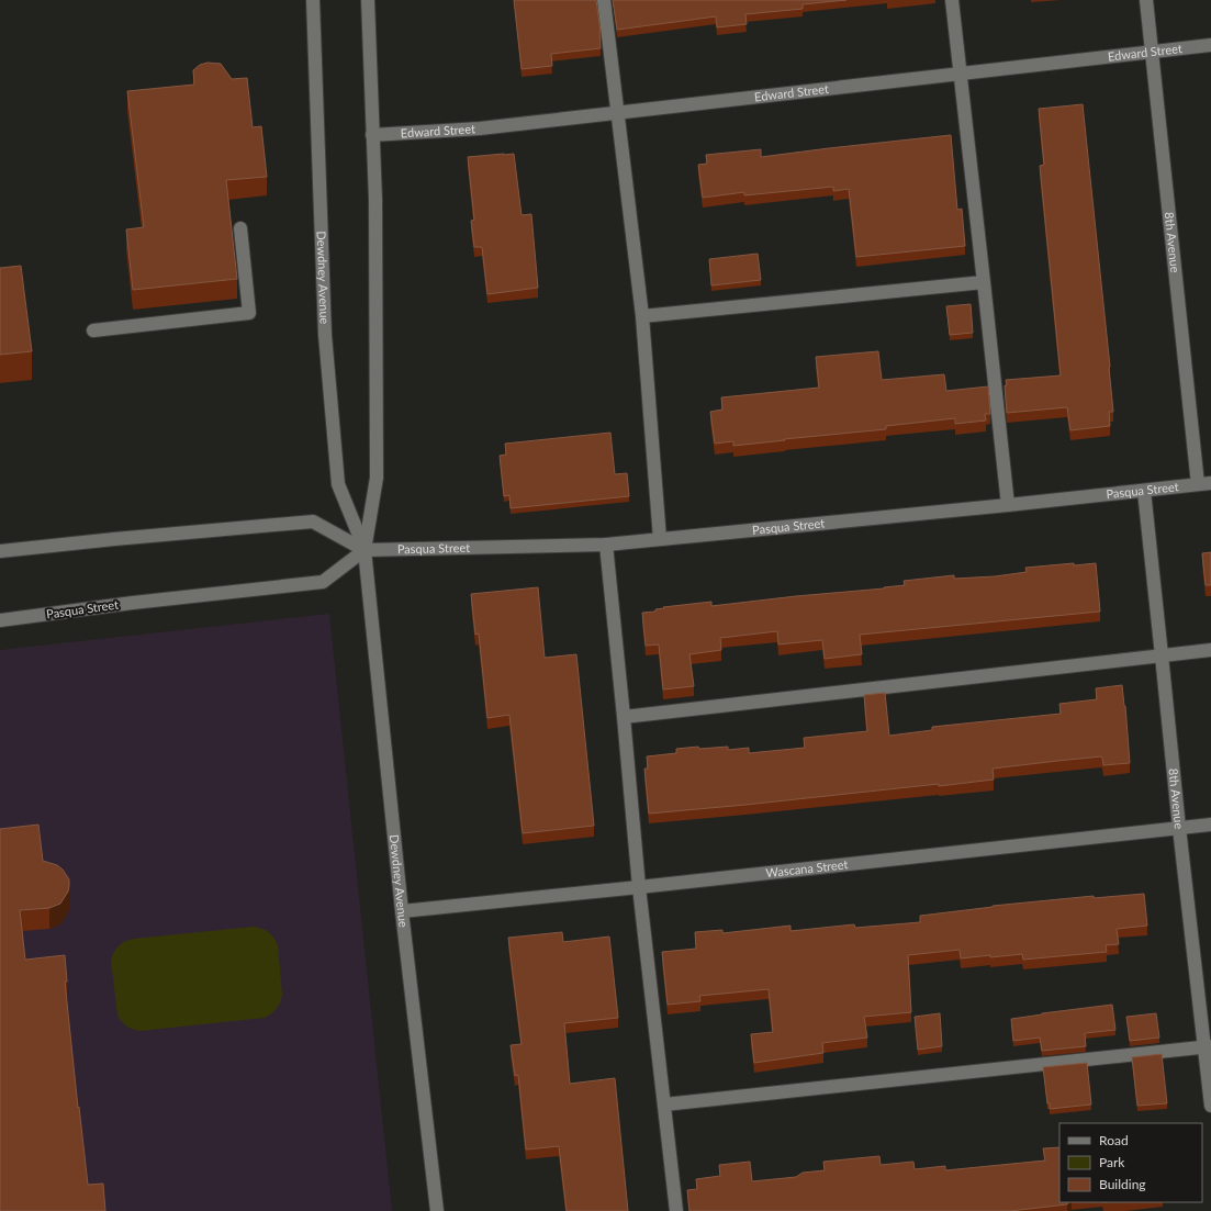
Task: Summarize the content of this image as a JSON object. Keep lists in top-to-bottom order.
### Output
{
  "streets": {
    "street": [
      "Edward Street",
      "8th Avenue",
      "Dewdney Avenue",
      "Pasqua Street",
      "Wascana Street"
    ]
  },
  "crossings": [
    ["Edward Street", "8th Avenue"],
    ["Edward Street", "Dewdney Avenue"],
    ["8th Avenue", "Pasqua Street"],
    ["8th Avenue", "Wascana Street"],
    ["Dewdney Avenue", "Pasqua Street"],
    ["Dewdney Avenue", "Wascana Street"]
  ],
  "legend": ["Road", "Park", "Building"]
}
